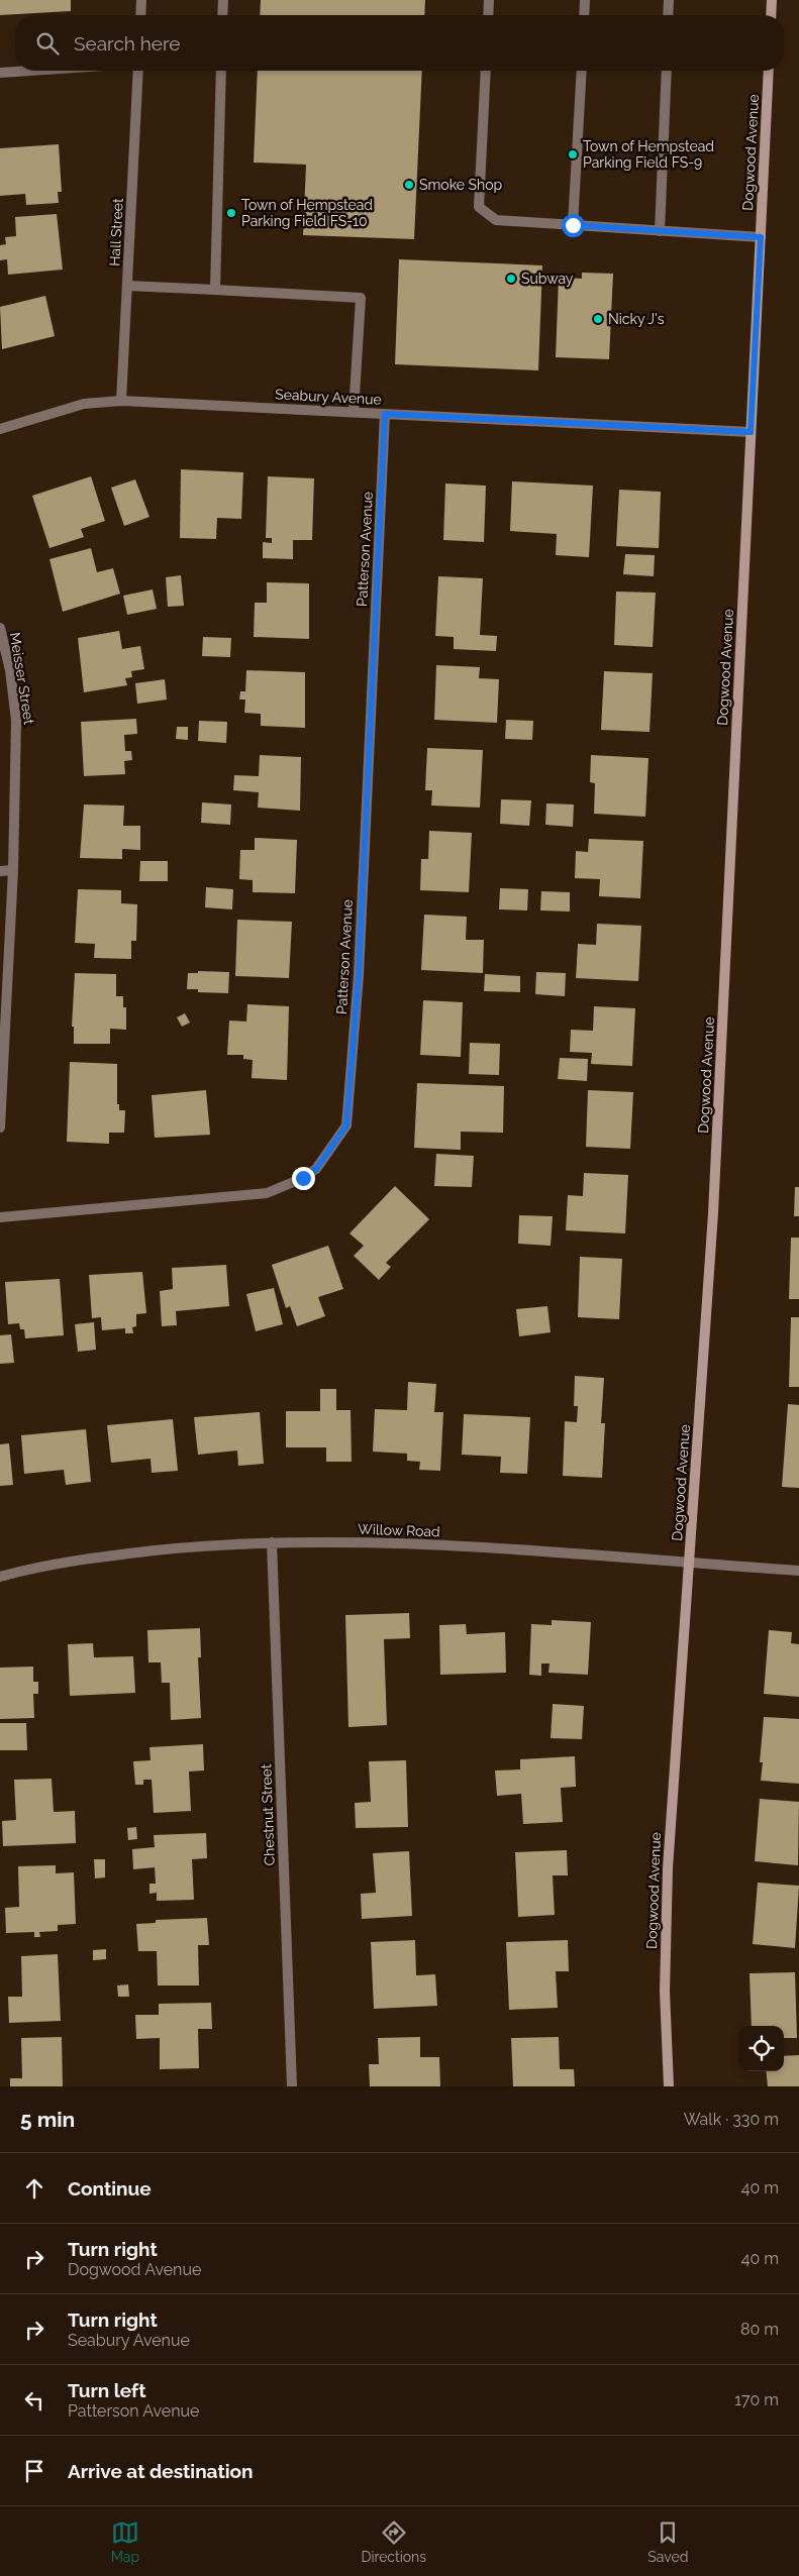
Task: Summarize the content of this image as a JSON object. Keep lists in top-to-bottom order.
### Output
{
  "streets": {
    "street": [
      "Dogwood Avenue",
      "Hall Street",
      "Seabury Avenue",
      "Patterson Avenue",
      "Meisser Street",
      "Willow Road",
      "Chestnut Street"
    ]
  },
  "crossings": [
    ["Dogwood Avenue", "Seabury Avenue"],
    ["Dogwood Avenue", "Willow Road"],
    ["Hall Street", "Seabury Avenue"],
    ["Seabury Avenue", "Patterson Avenue"],
    ["Willow Road", "Chestnut Street"]
  ],
  "places": [
    "Town of Hempstead Parking Field FS-9",
    "Smoke Shop",
    "Town of Hempstead Parking Field FS-10",
    "Subway",
    "Nicky J's"
  ],
  "page": {
    "search": "Search here",
    "heading": ["5 min", "Walk · 330 m"],
    "list": [
      ["Continue", "40 m"],
      ["Turn right", "Dogwood Avenue", "40 m"],
      ["Turn right", "Seabury Avenue", "80 m"],
      ["Turn left", "Patterson Avenue", "170 m"],
      "Arrive at destination"
    ],
    "nav": ["Map", "Directions", "Saved"]
  }
}
